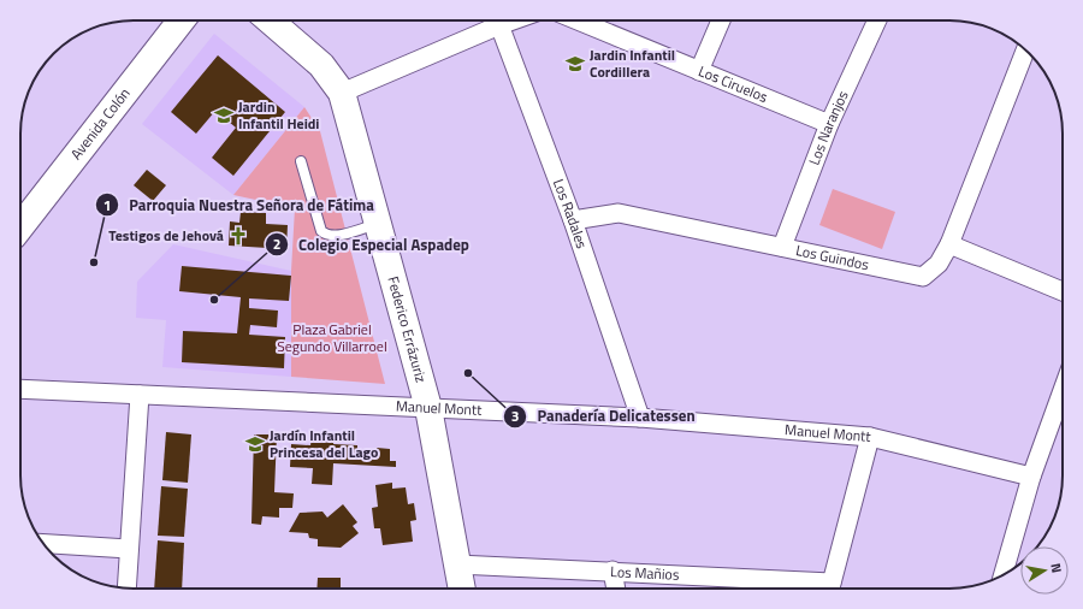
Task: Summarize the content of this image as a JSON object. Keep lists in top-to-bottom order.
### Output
{
  "streets": {
    "street": [
      "Los Ciruelos",
      "Avenida Colón",
      "Los Naranjos",
      "Los Radales",
      "Los Guindos",
      "Federico Errázuriz",
      "Manuel Montt",
      "Los Mañios"
    ]
  },
  "crossings": [
    ["Los Ciruelos", "Los Naranjos"],
    ["Los Naranjos", "Los Guindos"],
    ["Los Radales", "Los Guindos"],
    ["Los Radales", "Manuel Montt"],
    ["Federico Errázuriz", "Manuel Montt"],
    ["Federico Errázuriz", "Los Mañios"]
  ],
  "parks": ["Plaza Gabriel Segundo Villarroel"],
  "places": {
    "school or university": ["Jardin Infantil Cordillera", "Jardin Infantil Heidi", "Jardín Infantil Princesa del Lago"],
    "church": ["Testigos de Jehová"],
    "other": ["Parroquia Nuestra Señora de Fátima", "Colegio Especial Aspadep", "Panadería Delicatessen"]
  },
  "north": "right"
}
